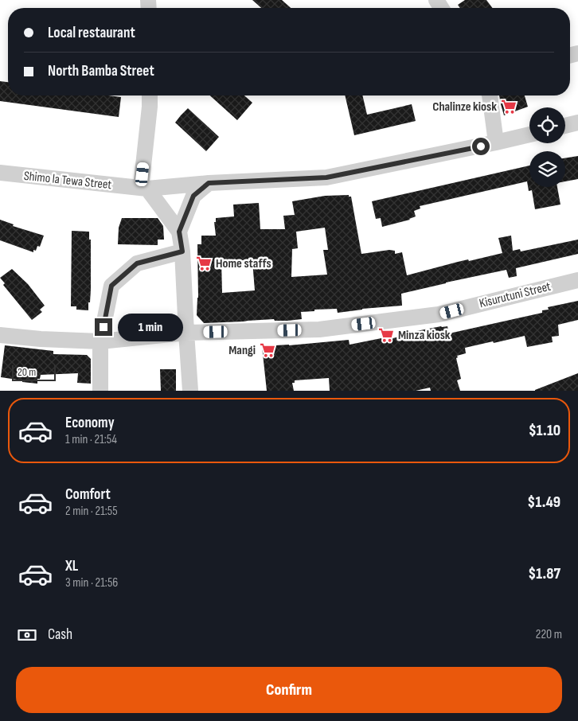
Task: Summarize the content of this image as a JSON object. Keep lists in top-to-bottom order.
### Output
{
  "streets": {
    "street": ["Shimo la Tewa Street", "Kisurutuni Street"]
  },
  "places": {
    "supermarket": [
      "Chalinze kiosk",
      "Home staffs",
      "Minza kiosk",
      "Mangi"
    ]
  },
  "scale_bar": "20 m",
  "page": {
    "banner": ["Local restaurant", "North Bamba Street"],
    "bubble": "1 min",
    "scale": "20 m",
    "list": [
      {
        "name": "Economy",
        "note": "1 min · 21:54",
        "value": "$1.10"
      },
      {
        "name": "Comfort",
        "note": "2 min · 21:55",
        "value": "$1.49"
      },
      {
        "name": "XL",
        "note": "3 min · 21:56",
        "value": "$1.87"
      }
    ],
    "pay": ["Cash", "220 m"],
    "buttons": "Confirm"
  }
}
